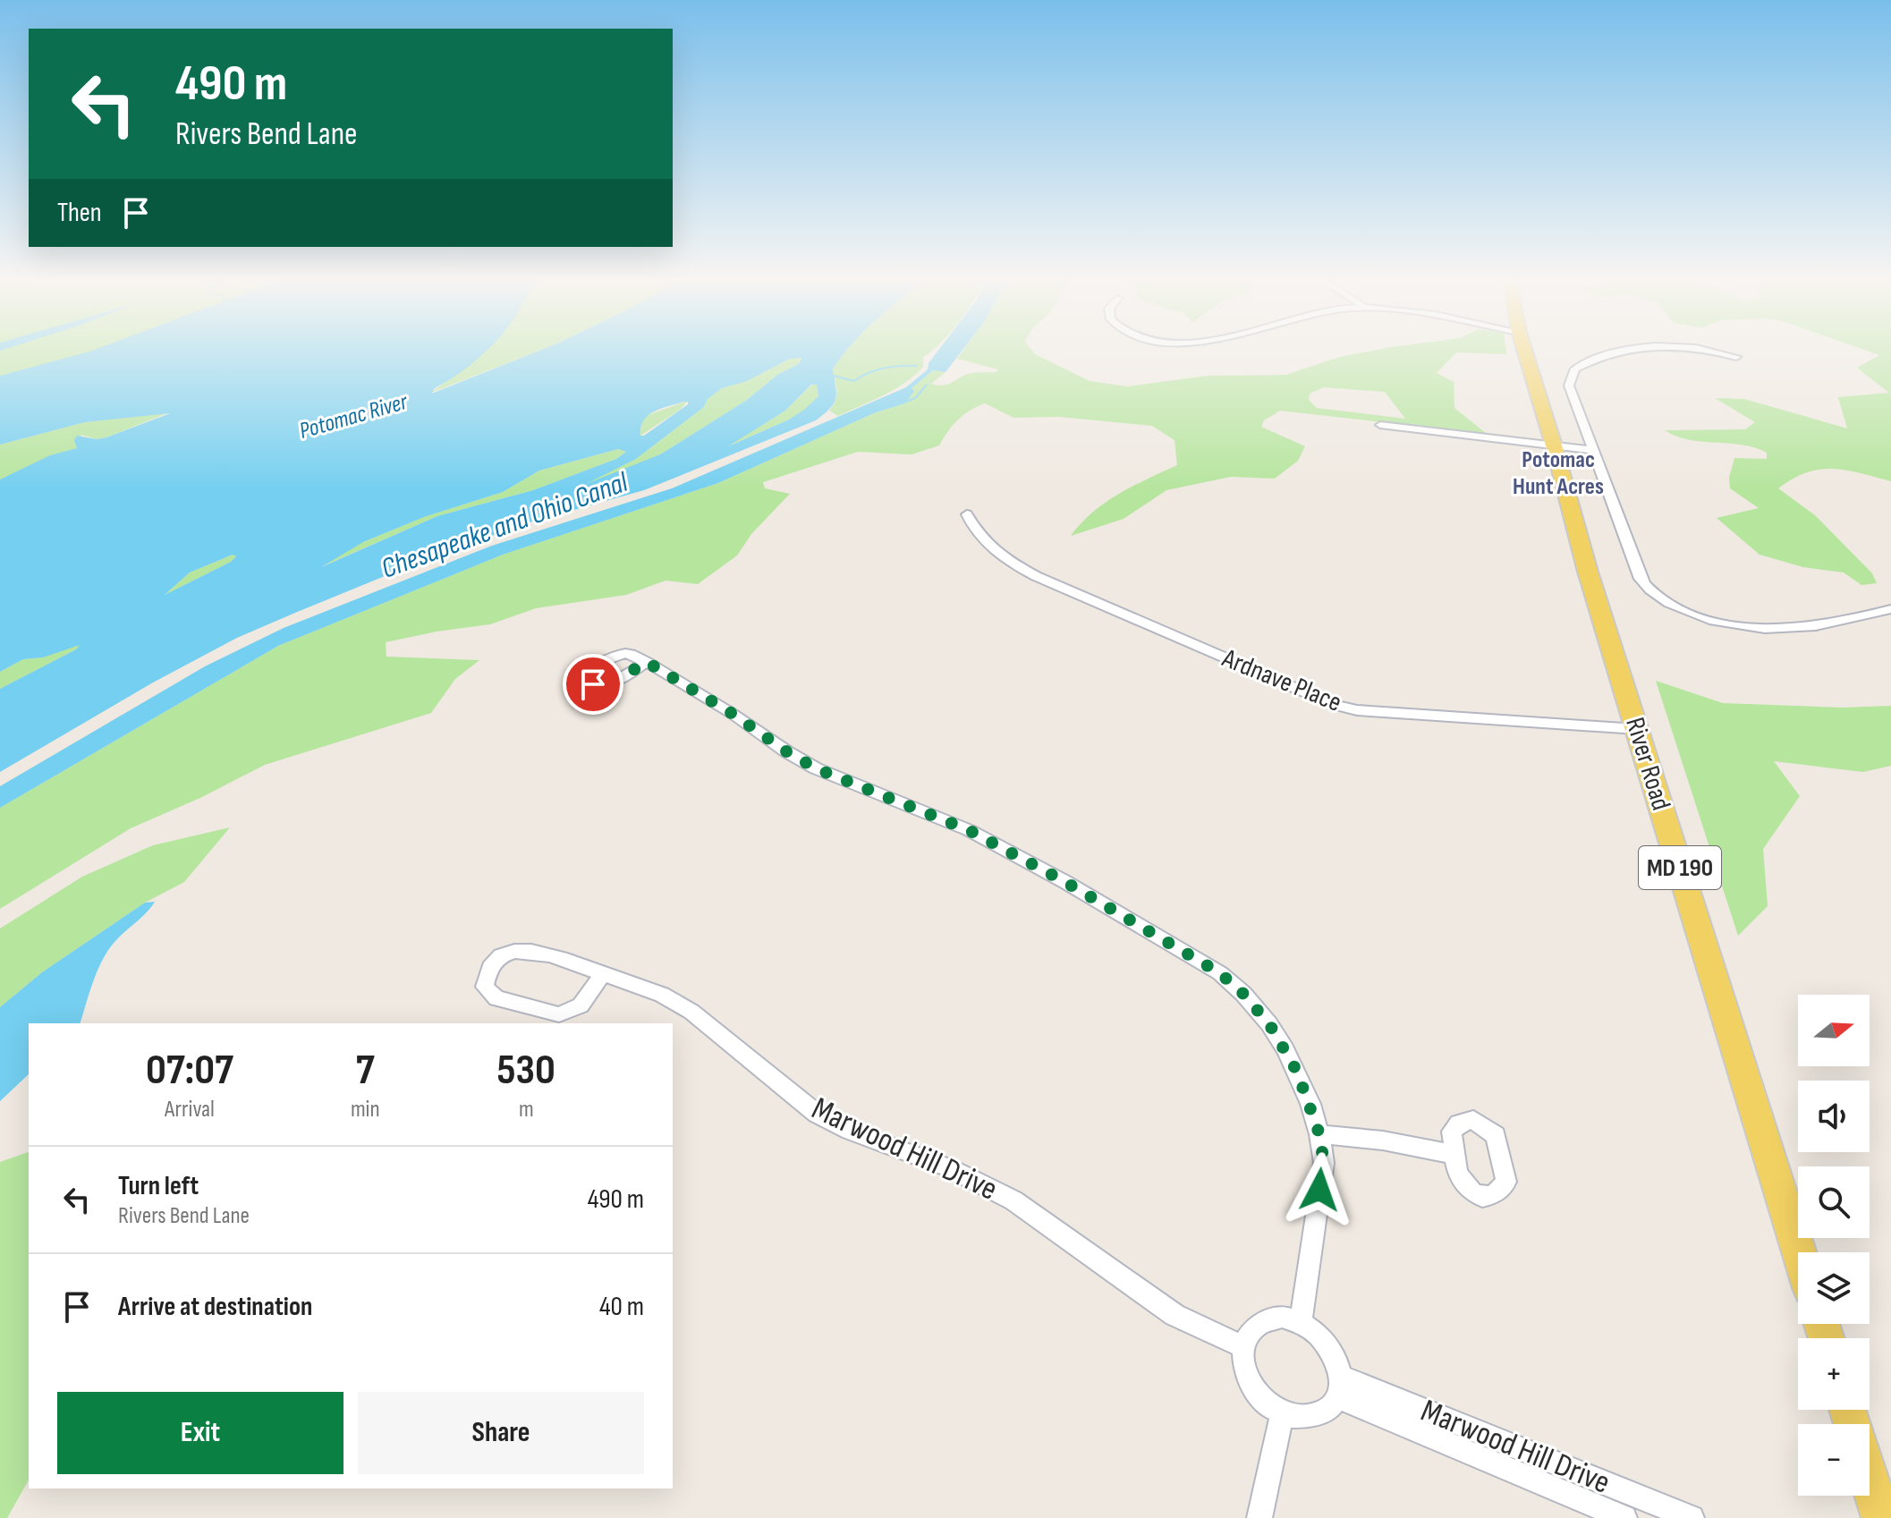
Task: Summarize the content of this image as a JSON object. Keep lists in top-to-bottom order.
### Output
{
  "streets": {
    "main road": ["River Road", "MD 190"],
    "street": ["Ardnave Place", "Marwood Hill Drive"]
  },
  "crossings": [
    ["Ardnave Place", "River Road"]
  ],
  "districts": ["Potomac Hunt Acres"],
  "water": ["Potomac River", "Chesapeake and Ohio Canal"],
  "north": "right",
  "page": {
    "turn": ["490 m", "Rivers Bend Lane"],
    "then": "Then",
    "map_buttons": ["+", "−"],
    "eta": [
      "07:07",
      "Arrival",
      "7",
      "min",
      "530",
      "m"
    ],
    "list": [
      {
        "name": "Turn left",
        "note": "Rivers Bend Lane",
        "value": "490 m"
      },
      {
        "name": "Arrive at destination",
        "value": "40 m"
      }
    ],
    "buttons": ["Exit", "Share"]
  }
}
